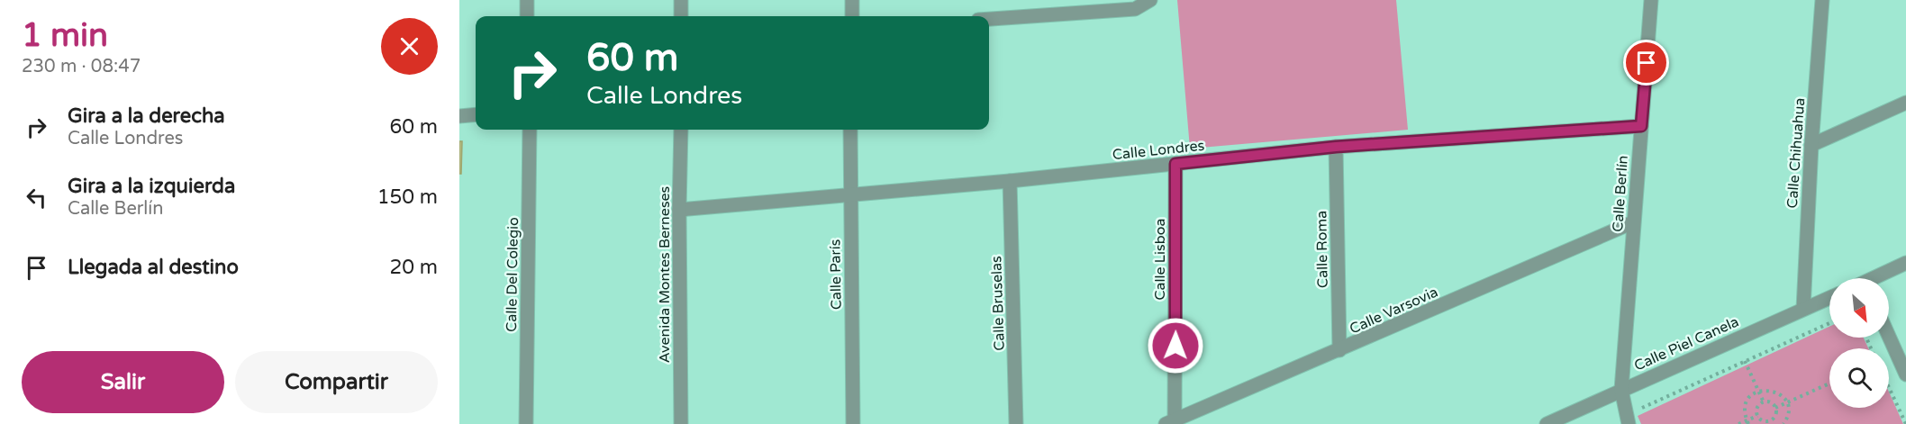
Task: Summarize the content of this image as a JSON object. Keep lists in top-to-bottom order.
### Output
{
  "streets": {
    "street": [
      "Calle Londres",
      "Calle Chihuahua",
      "Calle Berlín",
      "Calle Roma",
      "Calle Lisboa",
      "Calle Del Colegio",
      "Avenida Montes Berneses",
      "Calle París",
      "Calle Bruselas",
      "Calle Varsovia",
      "Calle Piel Canela"
    ]
  },
  "crossings": [
    ["Calle Londres", "Calle Berlín"],
    ["Calle Londres", "Calle Roma"],
    ["Calle Londres", "Calle Lisboa"],
    ["Calle Londres", "Avenida Montes Berneses"],
    ["Calle Londres", "Calle París"],
    ["Calle Londres", "Calle Bruselas"],
    ["Calle Chihuahua", "Calle Piel Canela"],
    ["Calle Berlín", "Calle Varsovia"],
    ["Calle Berlín", "Calle Piel Canela"],
    ["Calle Roma", "Calle Varsovia"],
    ["Calle Lisboa", "Calle Varsovia"]
  ],
  "north": "bottom right",
  "page": {
    "heading": ["1 min", "230 m · 08:47"],
    "turn": ["60 m", "Calle Londres"],
    "list": [
      {
        "name": "Gira a la derecha",
        "note": "Calle Londres",
        "value": "60 m"
      },
      {
        "name": "Gira a la izquierda",
        "note": "Calle Berlín",
        "value": "150 m"
      },
      {
        "name": "Llegada al destino",
        "value": "20 m"
      }
    ],
    "buttons": ["Salir", "Compartir"]
  }
}
